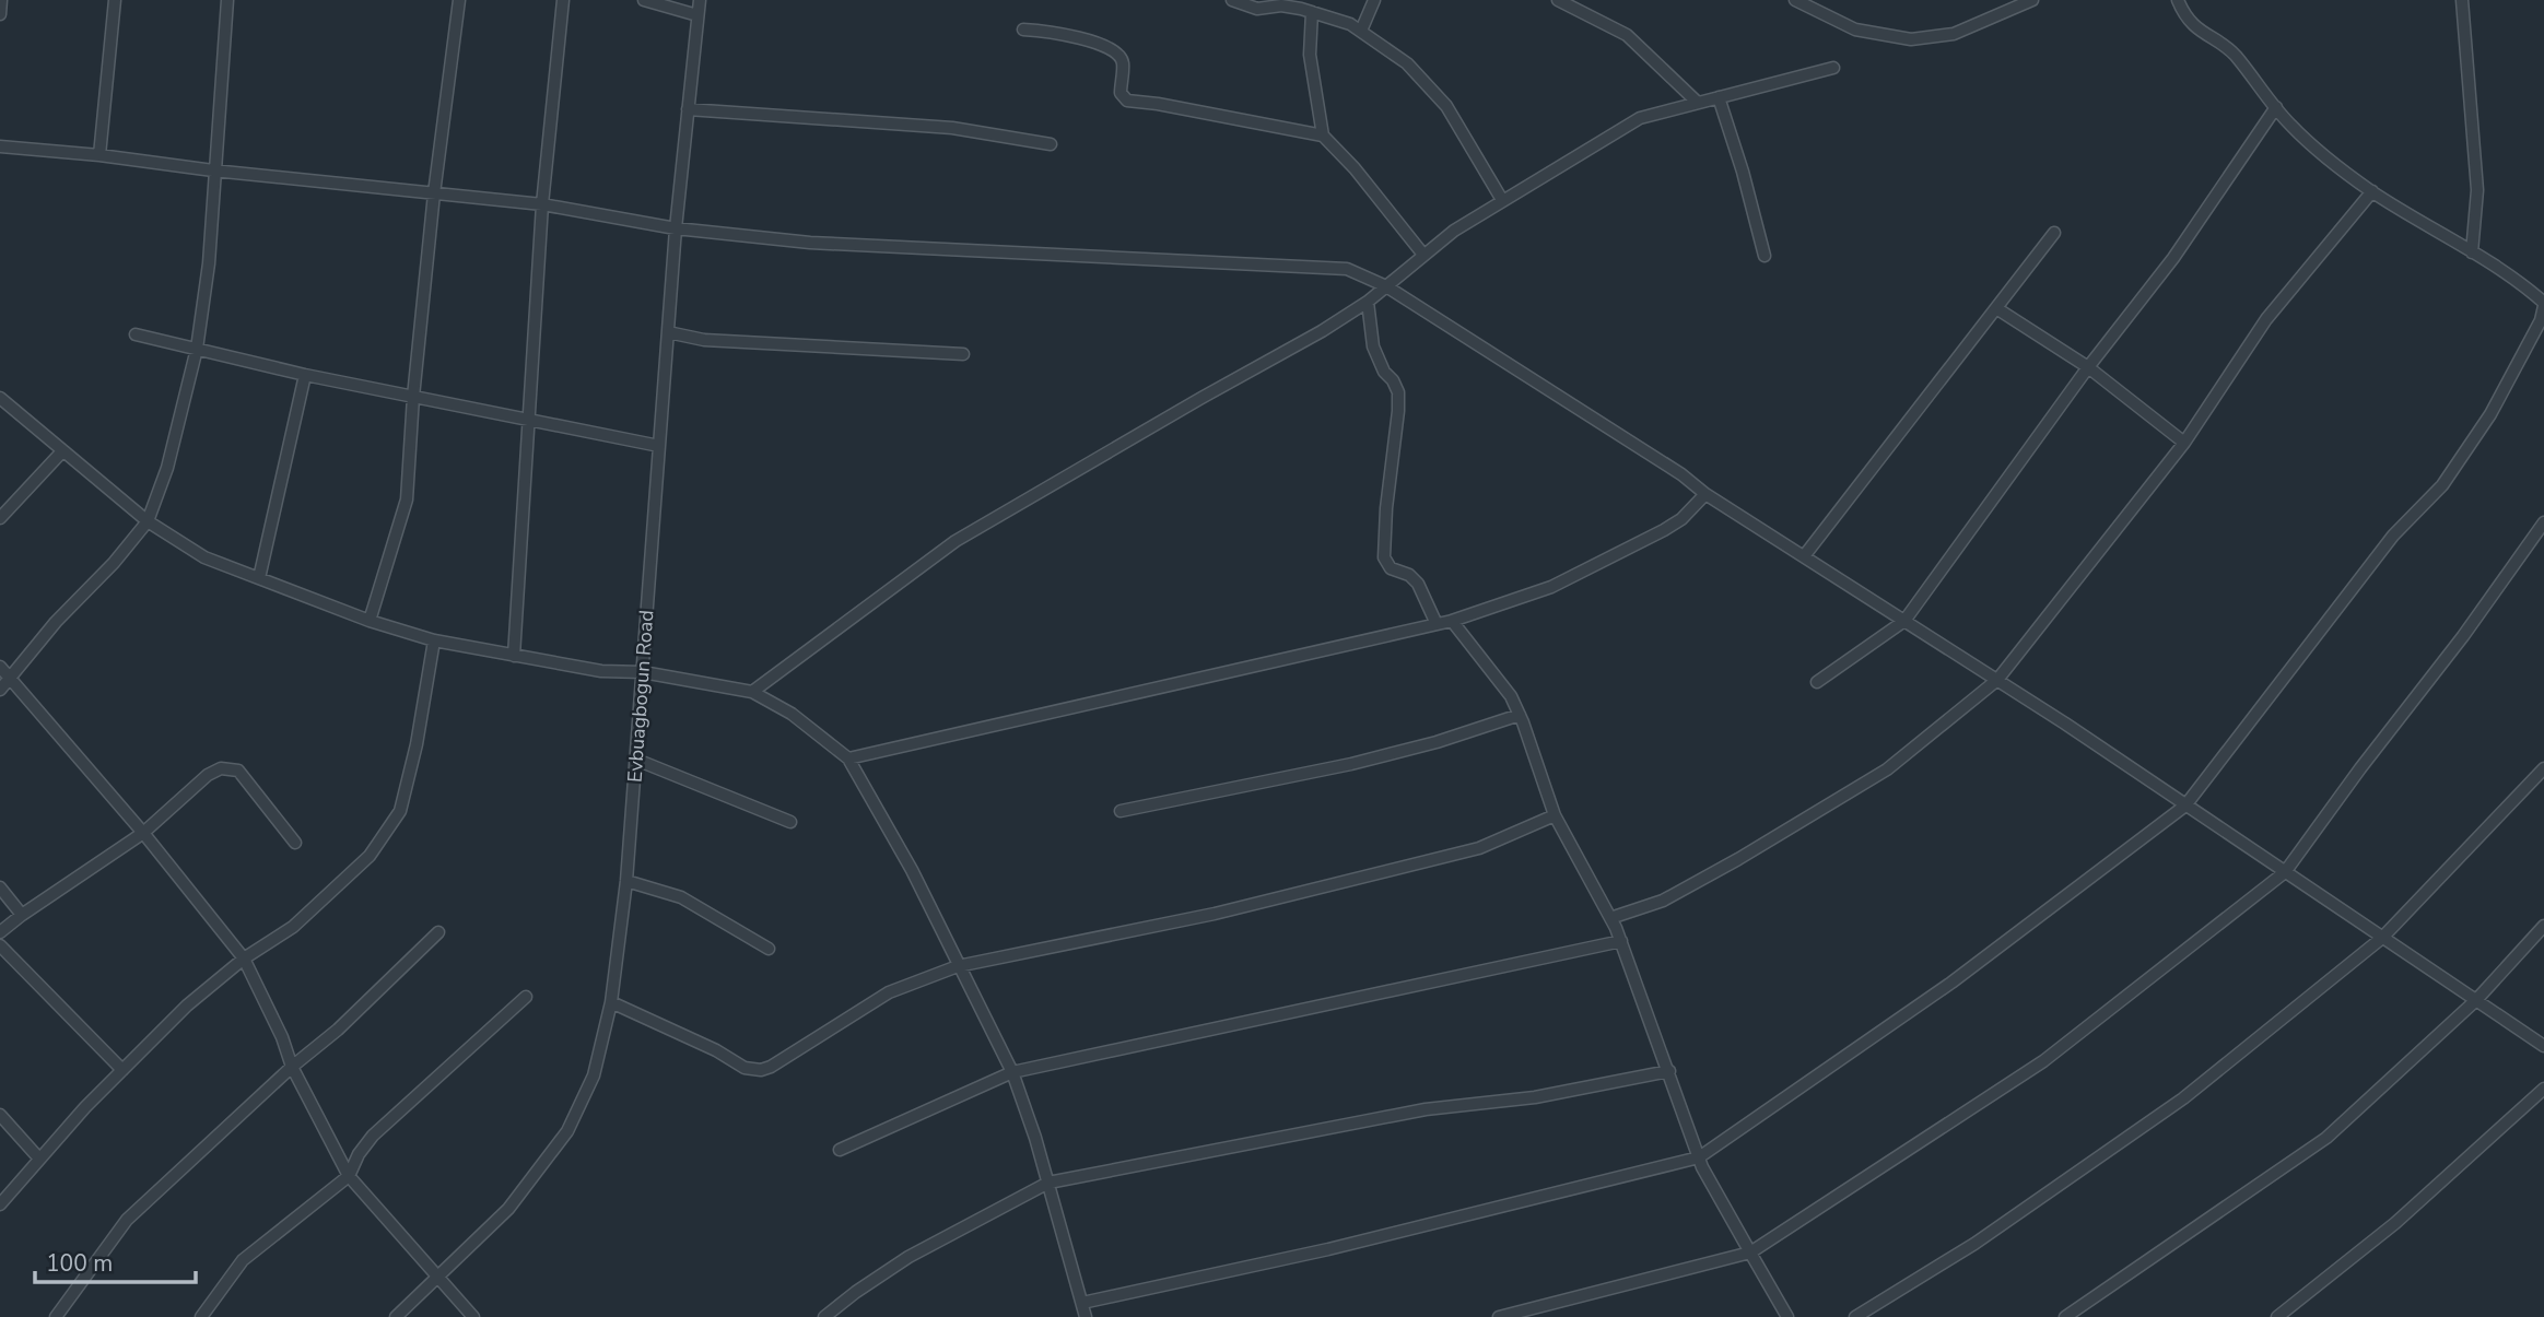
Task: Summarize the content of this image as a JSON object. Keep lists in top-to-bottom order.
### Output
{
  "streets": {
    "street": ["Evbuagbogun Road"]
  },
  "scale_bar": "100 m"
}
